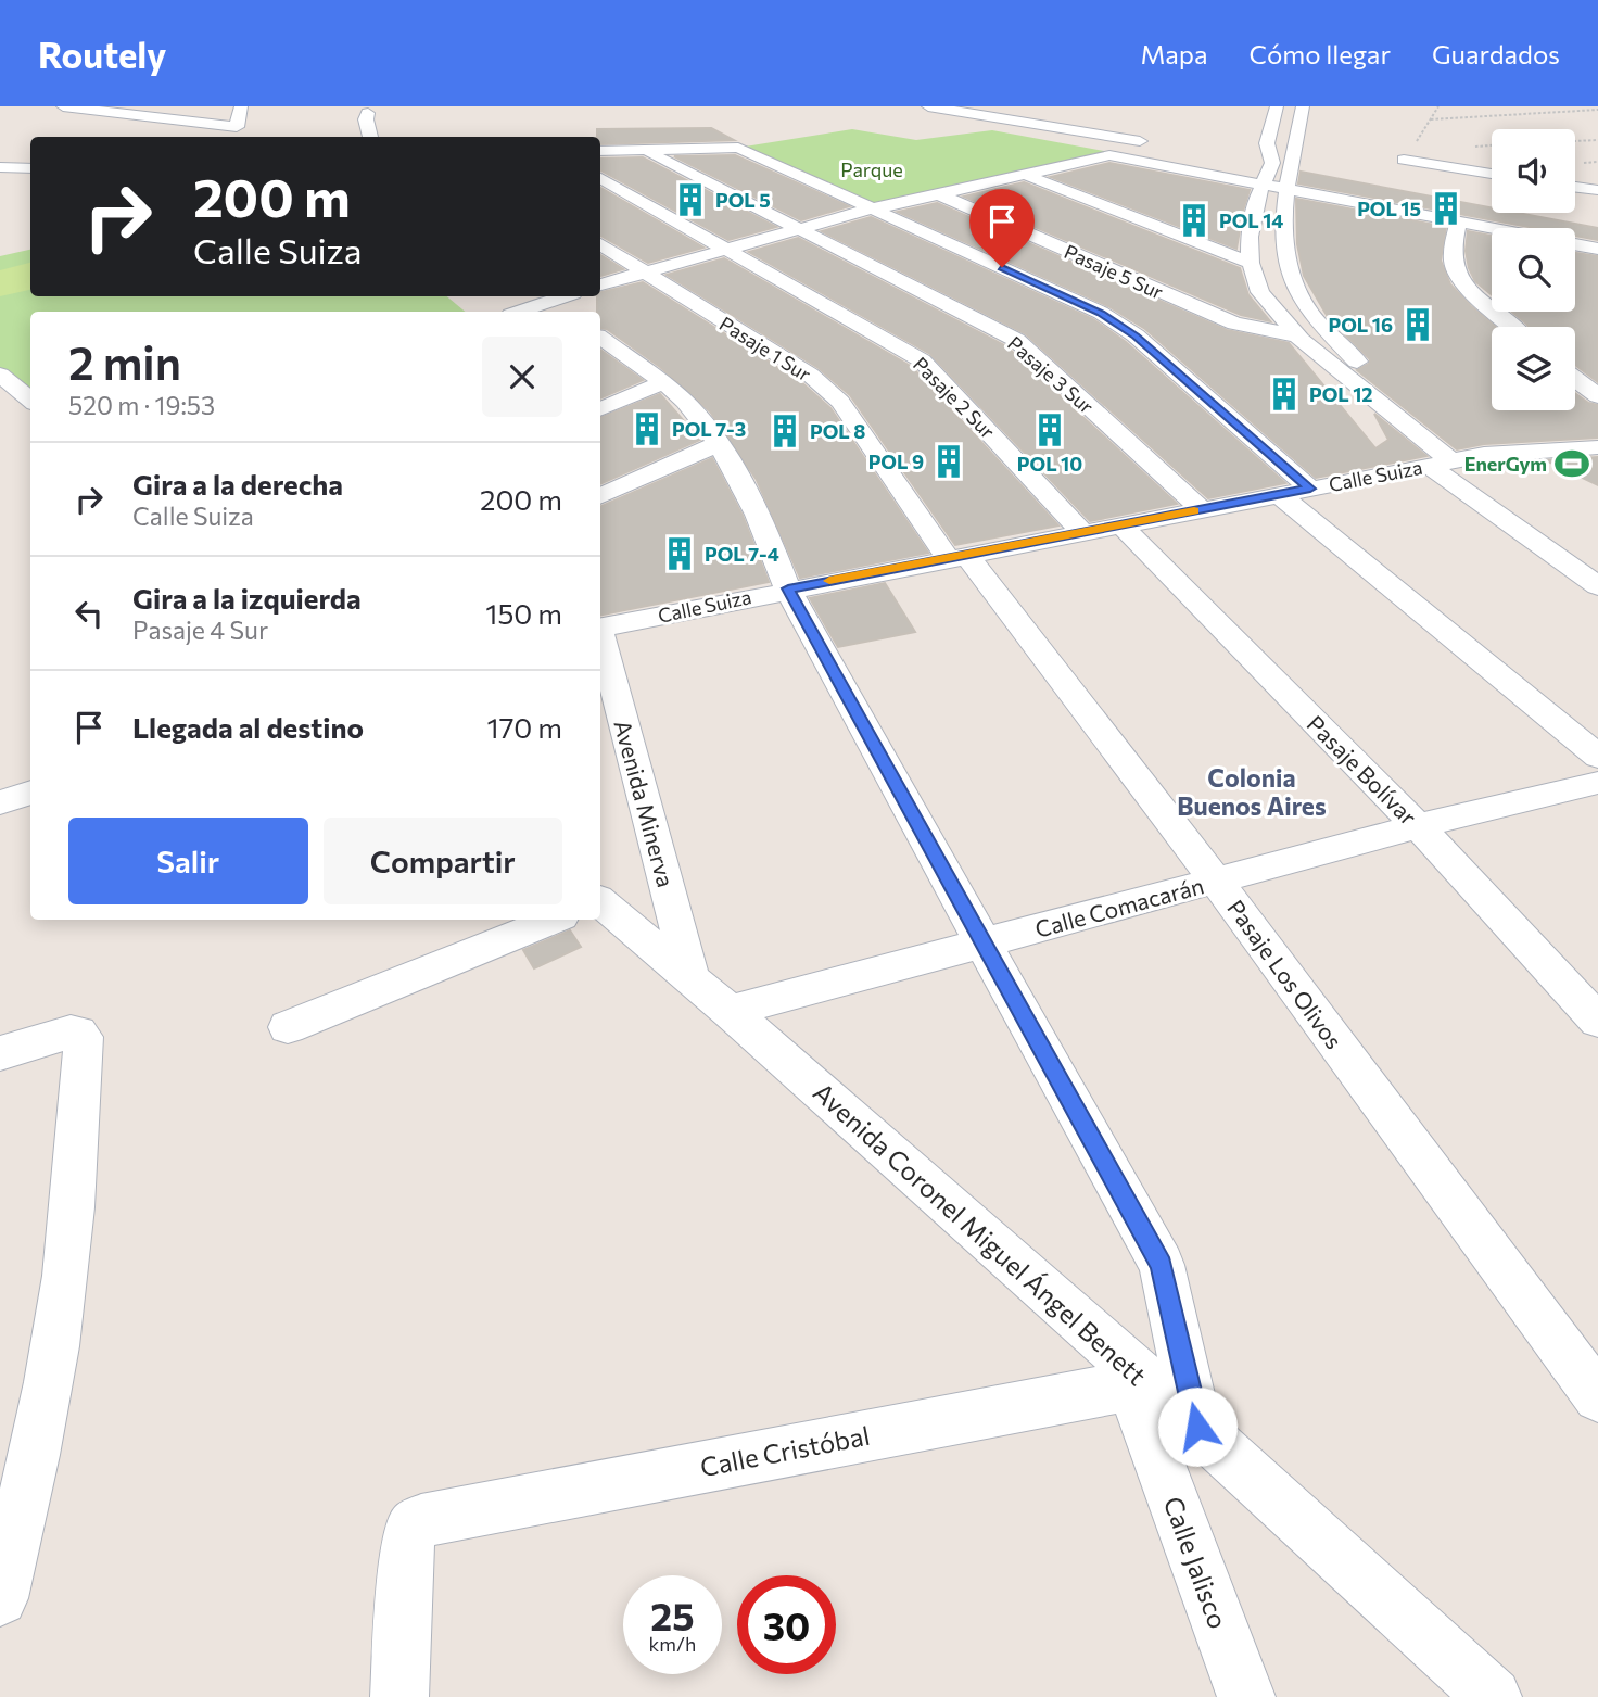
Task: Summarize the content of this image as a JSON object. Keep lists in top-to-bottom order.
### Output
{
  "streets": {
    "street": [
      "Pasaje 5 Sur",
      "Pasaje 1 Sur",
      "Pasaje 3 Sur",
      "Pasaje 2 Sur",
      "Calle Suiza",
      "Pasaje Bolívar",
      "Avenida Minerva",
      "Calle Comacarán",
      "Pasaje Los Olivos",
      "Avenida Coronel Miguel Ángel Benett",
      "Calle Cristóbal",
      "Calle Jalisco"
    ]
  },
  "crossings": [
    ["Pasaje 1 Sur", "Calle Suiza"],
    ["Pasaje 1 Sur", "Pasaje Los Olivos"],
    ["Pasaje 3 Sur", "Calle Suiza"],
    ["Pasaje 2 Sur", "Calle Suiza"],
    ["Calle Suiza", "Pasaje Bolívar"],
    ["Calle Suiza", "Pasaje Los Olivos"],
    ["Pasaje Bolívar", "Calle Comacarán"],
    ["Avenida Minerva", "Avenida Coronel Miguel Ángel Benett"],
    ["Calle Comacarán", "Pasaje Los Olivos"],
    ["Calle Comacarán", "Avenida Coronel Miguel Ángel Benett"],
    ["Avenida Coronel Miguel Ángel Benett", "Calle Cristóbal"],
    ["Avenida Coronel Miguel Ángel Benett", "Calle Jalisco"],
    ["Calle Cristóbal", "Calle Jalisco"]
  ],
  "districts": ["Colonia Buenos Aires"],
  "parks": ["Parque"],
  "places": {
    "building": [
      "POL 5",
      "POL 15",
      "POL 14",
      "POL 16",
      "POL 12",
      "POL 7-3",
      "POL 10",
      "POL 8",
      "POL 9",
      "POL 7-4"
    ],
    "sports": ["EnerGym"]
  },
  "page": {
    "header": "Routely",
    "nav": ["Mapa", "Cómo llegar", "Guardados"],
    "turn": ["200 m", "Calle Suiza"],
    "heading": ["2 min", "520 m · 19:53"],
    "list": [
      {
        "name": "Gira a la derecha",
        "note": "Calle Suiza",
        "value": "200 m"
      },
      {
        "name": "Gira a la izquierda",
        "note": "Pasaje 4 Sur",
        "value": "150 m"
      },
      {
        "name": "Llegada al destino",
        "value": "170 m"
      }
    ],
    "buttons": ["Salir", "Compartir"],
    "speed": "25 km/h",
    "limit": "30"
  }
}
